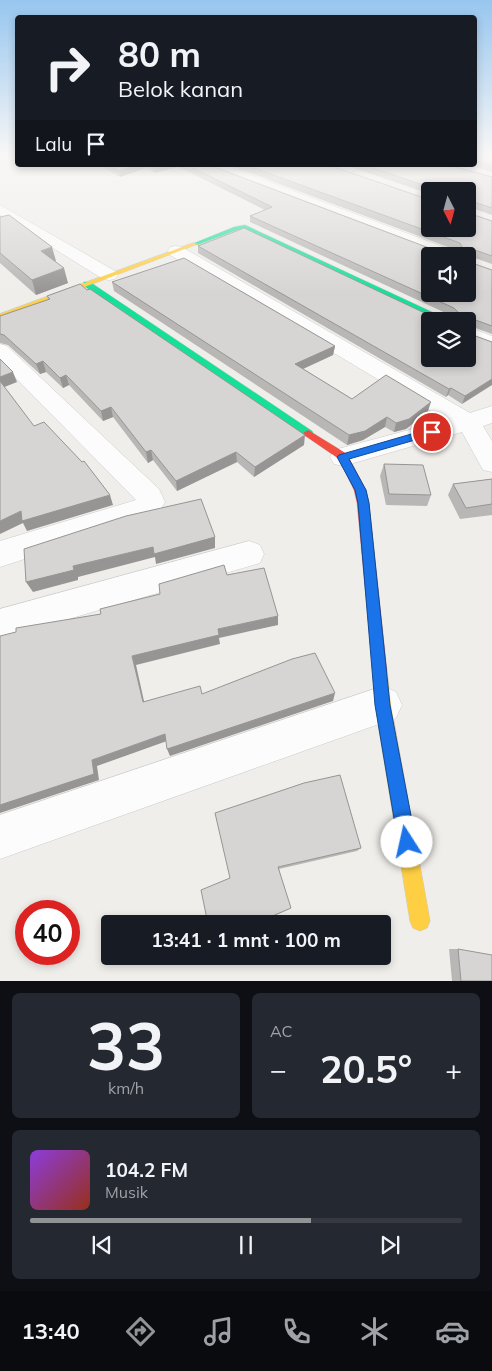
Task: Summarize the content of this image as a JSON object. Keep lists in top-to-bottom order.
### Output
{
  "north": "bottom",
  "page": {
    "turn": ["80 m", "Belok kanan"],
    "then": "Lalu",
    "limit": "40",
    "trip": "13:41 · 1 mnt · 100 m",
    "tile": [
      ["33", "km/h"],
      "AC"
    ],
    "heat": ["−", "20.5°", "+"],
    "song": ["104.2 FM", "Musik"],
    "tabs": "13:40"
  }
}
